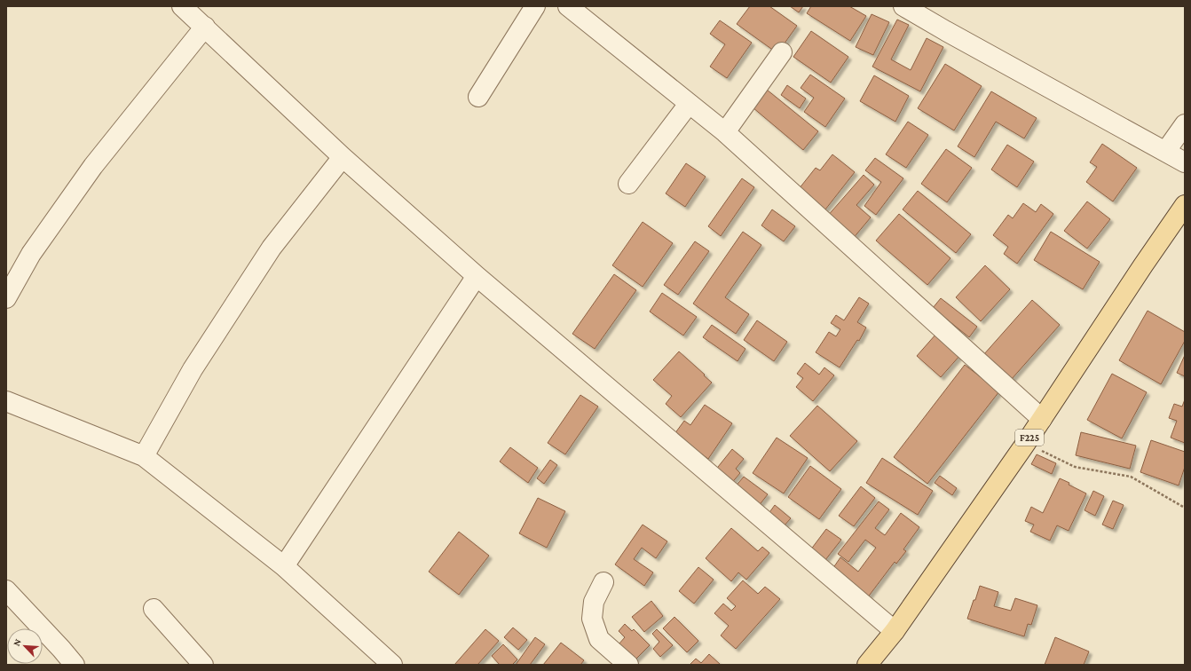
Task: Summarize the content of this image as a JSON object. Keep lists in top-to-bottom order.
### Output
{
  "streets": {
    "main road": ["F225"]
  },
  "north": "top left"
}
